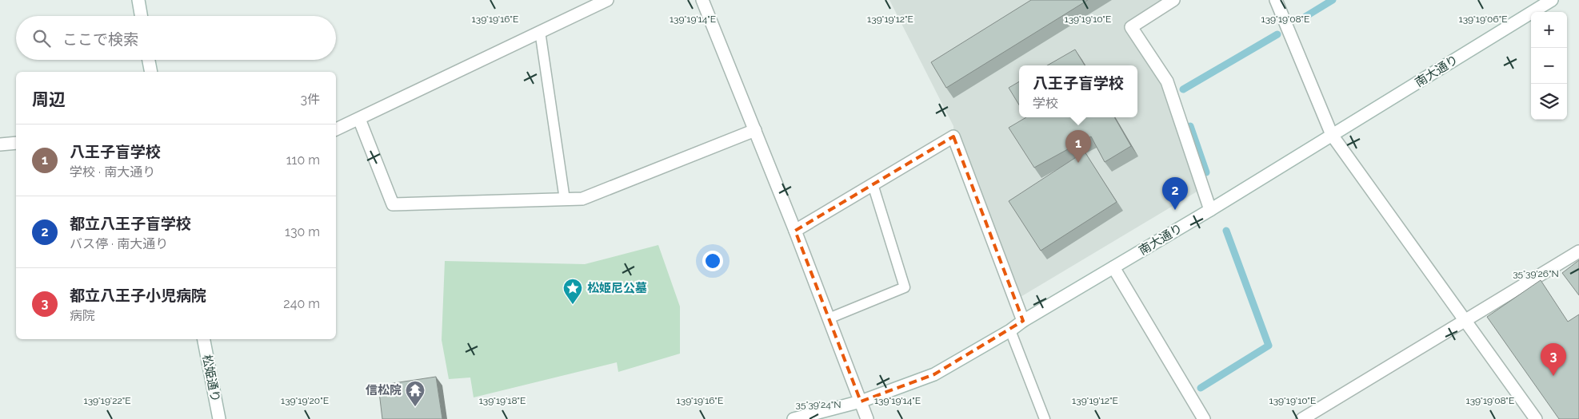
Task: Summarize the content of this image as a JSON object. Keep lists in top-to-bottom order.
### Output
{
  "streets": {
    "street": ["南大通り", "松姫通り"]
  },
  "places": {
    "place": ["松姫尼公墓"],
    "temple": ["信松院"]
  },
  "page": {
    "map_buttons": ["+", "−"],
    "search": "ここで検索",
    "popup": ["八王子盲学校", "学校"],
    "heading": ["周辺", "3件"],
    "list": [
      {
        "mark": "1",
        "name": "八王子盲学校",
        "note": "学校 · 南大通り",
        "value": "110 m"
      },
      {
        "mark": "2",
        "name": "都立八王子盲学校",
        "note": "バス停 · 南大通り",
        "value": "130 m"
      },
      {
        "mark": "3",
        "name": "都立八王子小児病院",
        "note": "病院",
        "value": "240 m"
      }
    ],
    "pins": ["1", "2", "3"]
  },
  "coordinates": [
    "139°19'16\"E",
    "139°19'14\"E",
    "139°19'12\"E",
    "139°19'10\"E",
    "139°19'08\"E",
    "139°19'06\"E",
    "35°39'26\"N",
    "139°19'22\"E",
    "139°19'20\"E",
    "139°19'18\"E",
    "35°39'24\"N"
  ]
}
